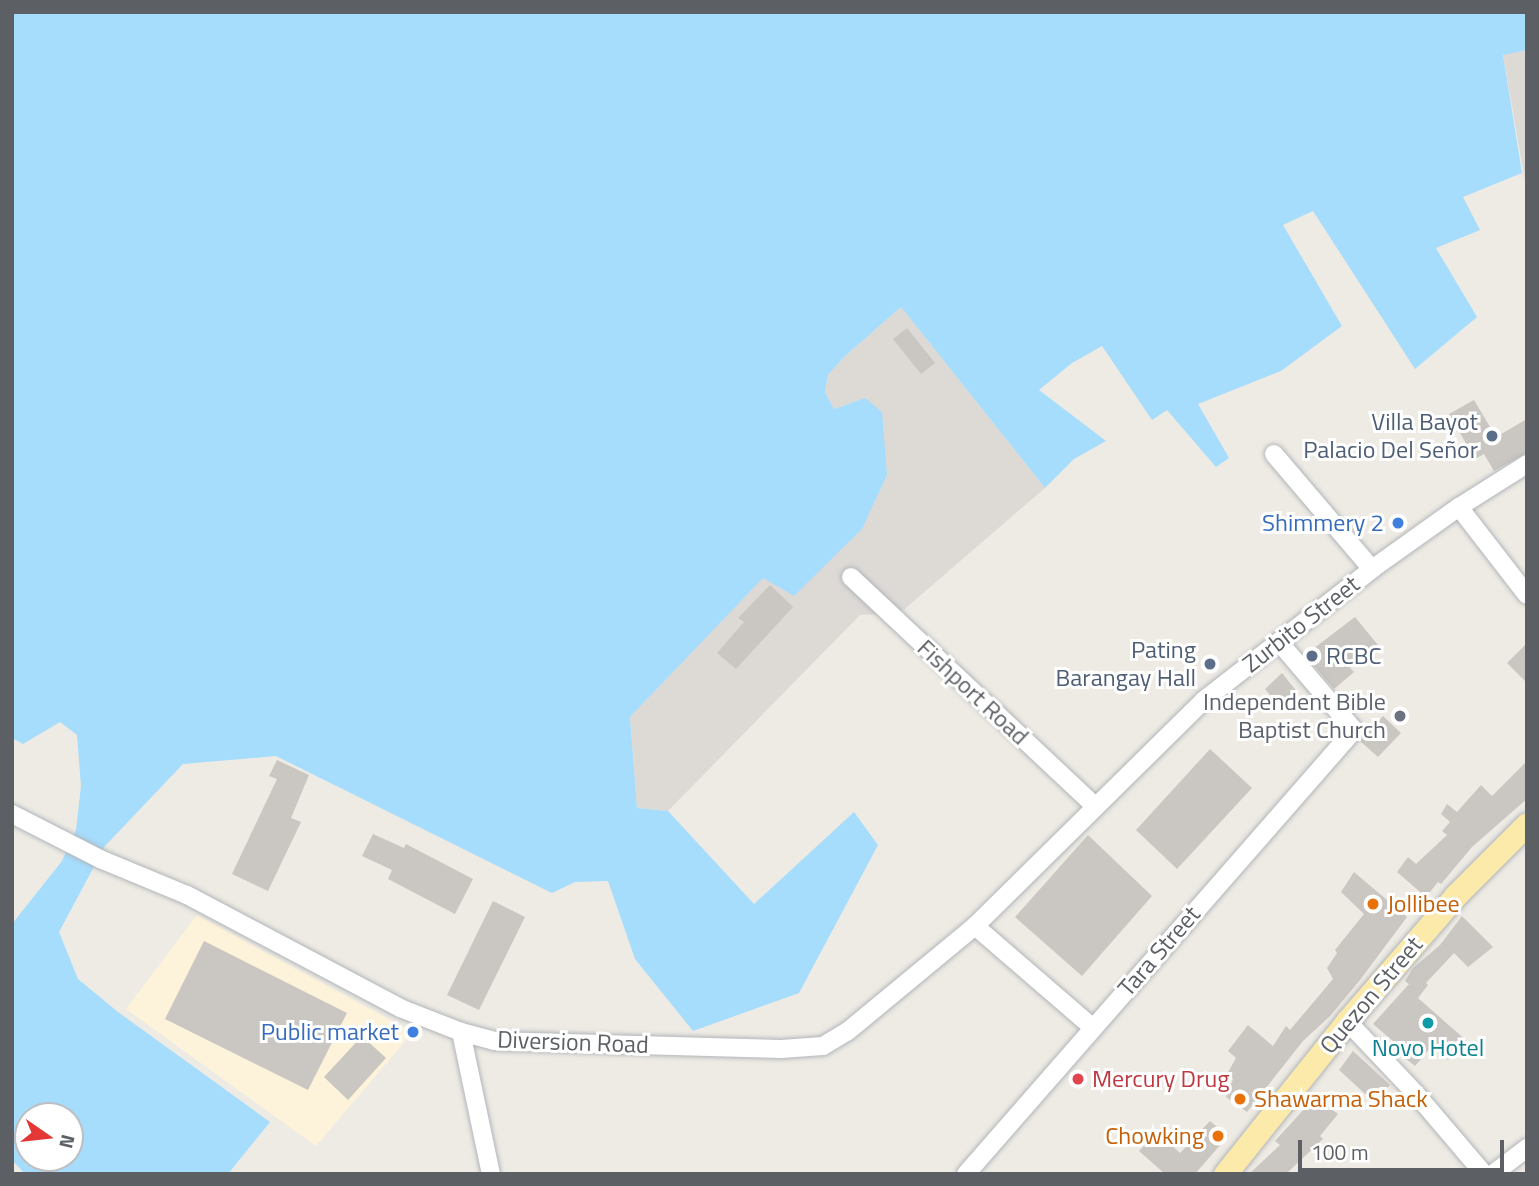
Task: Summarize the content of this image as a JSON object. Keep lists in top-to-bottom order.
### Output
{
  "streets": {
    "main road": ["Quezon Street"],
    "street": [
      "Zurbito Street",
      "Fishport Road",
      "Tara Street",
      "Diversion Road"
    ]
  },
  "crossings": [
    ["Zurbito Street", "Fishport Road"],
    ["Zurbito Street", "Tara Street"],
    ["Zurbito Street", "Diversion Road"]
  ],
  "places": [
    "Villa Bayot Palacio Del Señor",
    "Shimmery 2",
    "RCBC",
    "Pating Barangay Hall",
    "Independent Bible Baptist Church",
    "Jollibee",
    "Novo Hotel",
    "Public market",
    "Mercury Drug",
    "Shawarma Shack",
    "Chowking"
  ],
  "scale_bar": "100 m",
  "north": "right"
}
